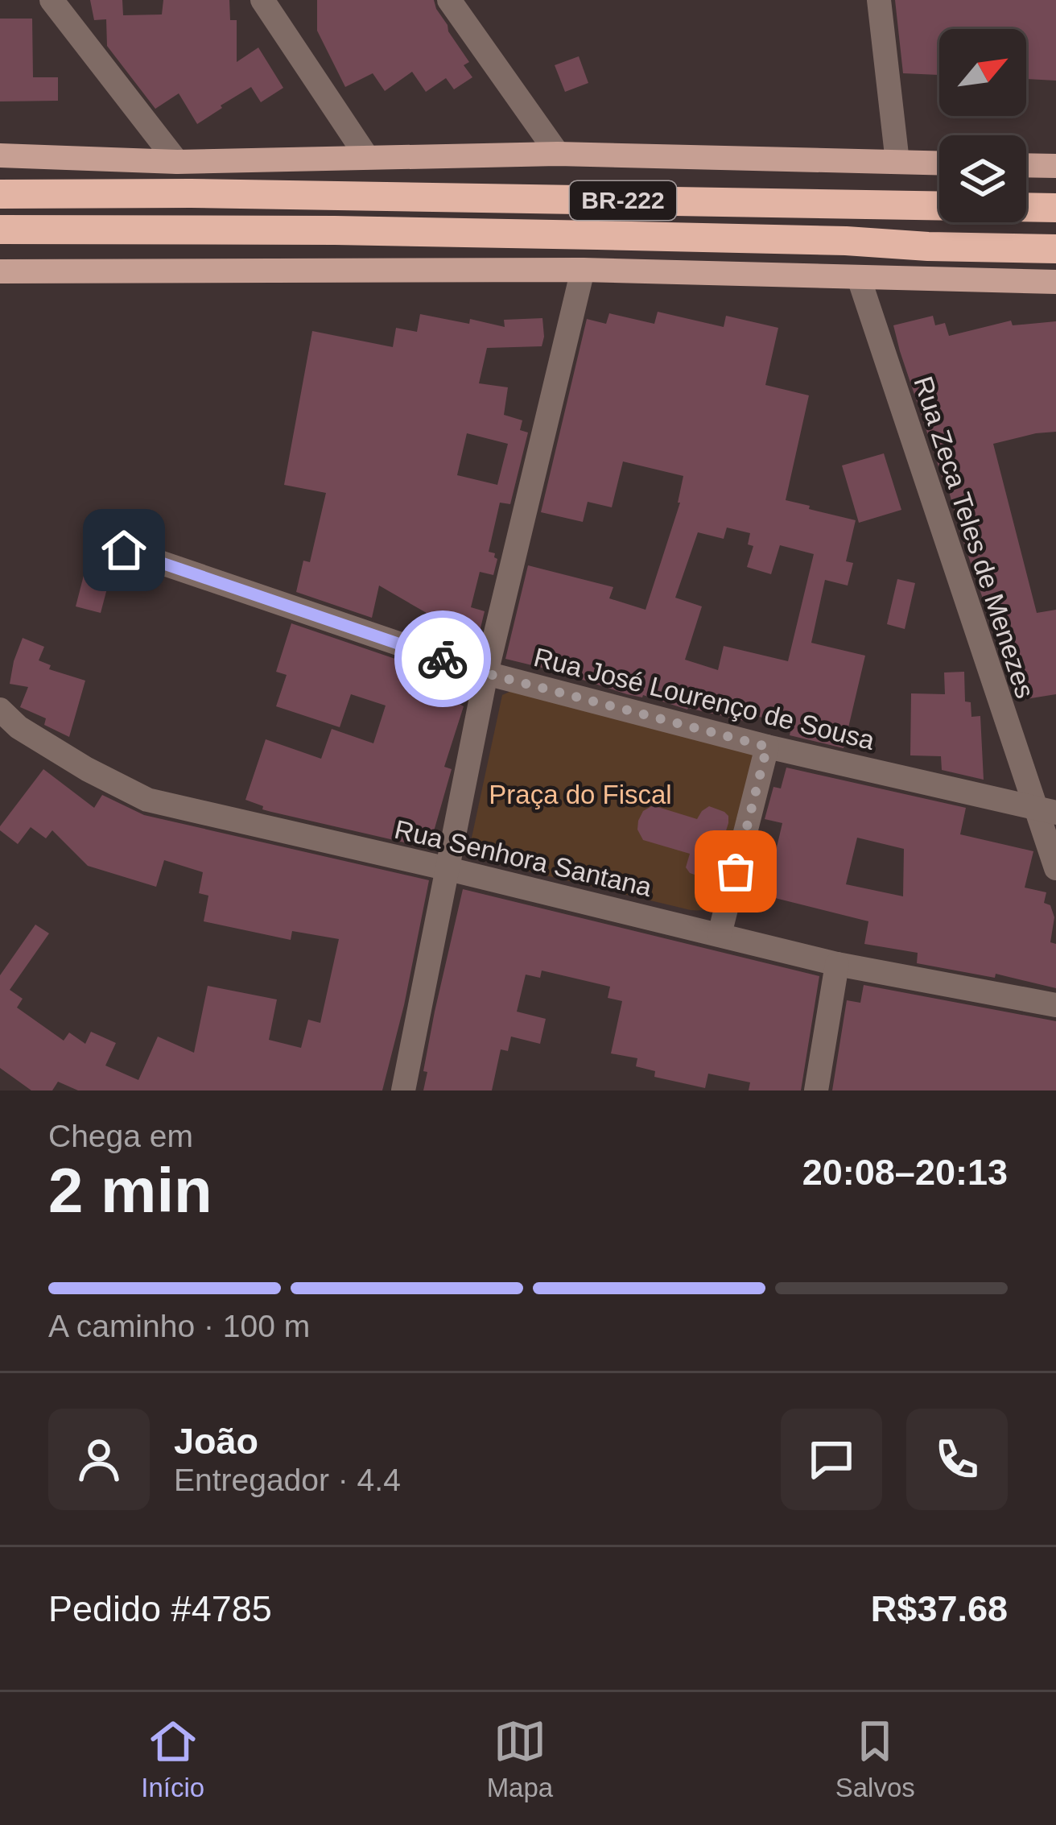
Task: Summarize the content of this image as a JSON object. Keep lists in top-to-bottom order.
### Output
{
  "streets": {
    "highway": ["BR-222"],
    "street": ["Rua Zeca Teles de Menezes", "Rua José Lourenço de Sousa", "Rua Senhora Santana"]
  },
  "crossings": [
    ["Rua Zeca Teles de Menezes", "Rua José Lourenço de Sousa"]
  ],
  "parks": ["Praça do Fiscal"],
  "north": "top right",
  "page": {
    "heading": ["2 min", "Chega em", "20:08–20:13"],
    "panel": [
      "João",
      "Entregador · 4.4",
      "Pedido #4785",
      "R$37.68"
    ],
    "bar": "A caminho · 100 m",
    "tabs": ["Início", "Mapa", "Salvos"]
  }
}
